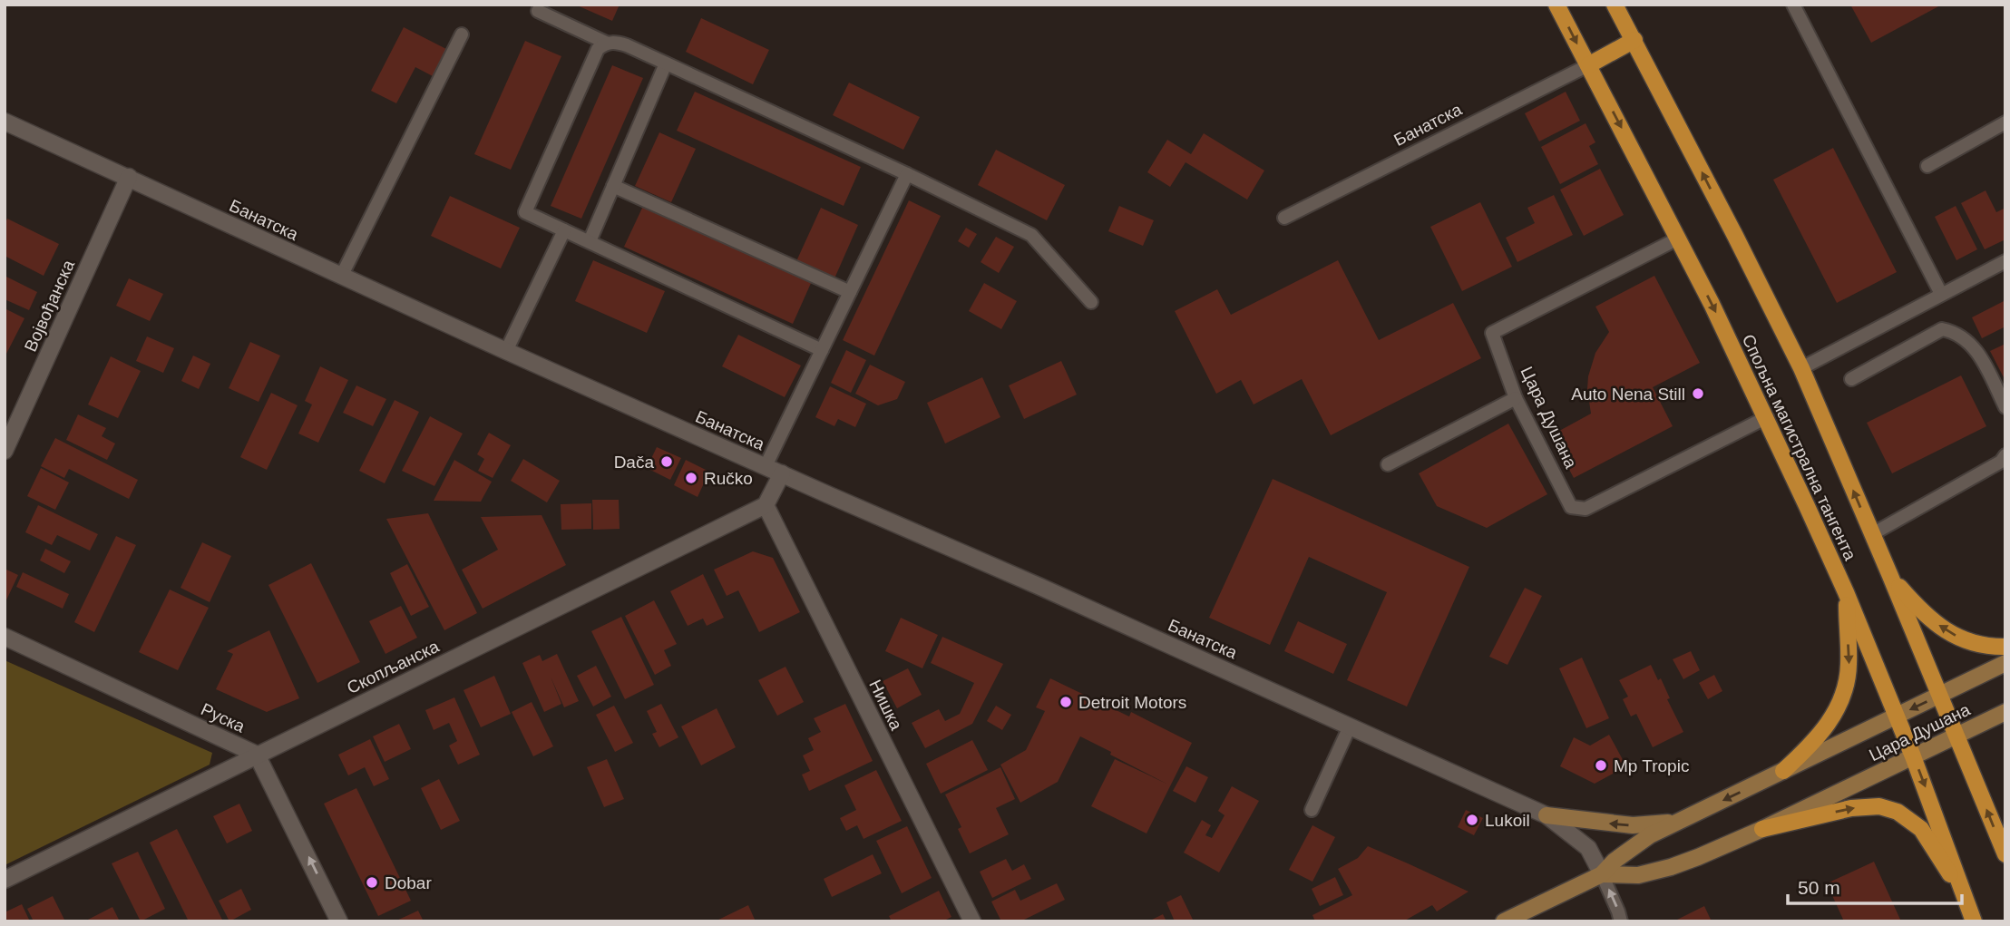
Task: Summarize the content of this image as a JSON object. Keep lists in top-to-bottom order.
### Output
{
  "streets": {
    "main road": ["Цара Душана", "Спољна магистрална тангента"],
    "street": [
      "Банатска",
      "Војвођанска",
      "Скопљанска",
      "Нишка",
      "Руска"
    ]
  },
  "crossings": [
    ["Банатска", "Војвођанска"],
    ["Банатска", "Цара Душана"],
    ["Банатска", "Спољна магистрална тангента"],
    ["Цара Душана", "Спољна магистрална тангента"],
    ["Скопљанска", "Нишка"],
    ["Скопљанска", "Руска"]
  ],
  "one_way": ["Руска"],
  "places": [
    "Auto Nena Still",
    "Dača",
    "Ručko",
    "Detroit Motors",
    "Mp Tropic",
    "Lukoil",
    "Dobar"
  ],
  "scale_bar": "50 m"
}
